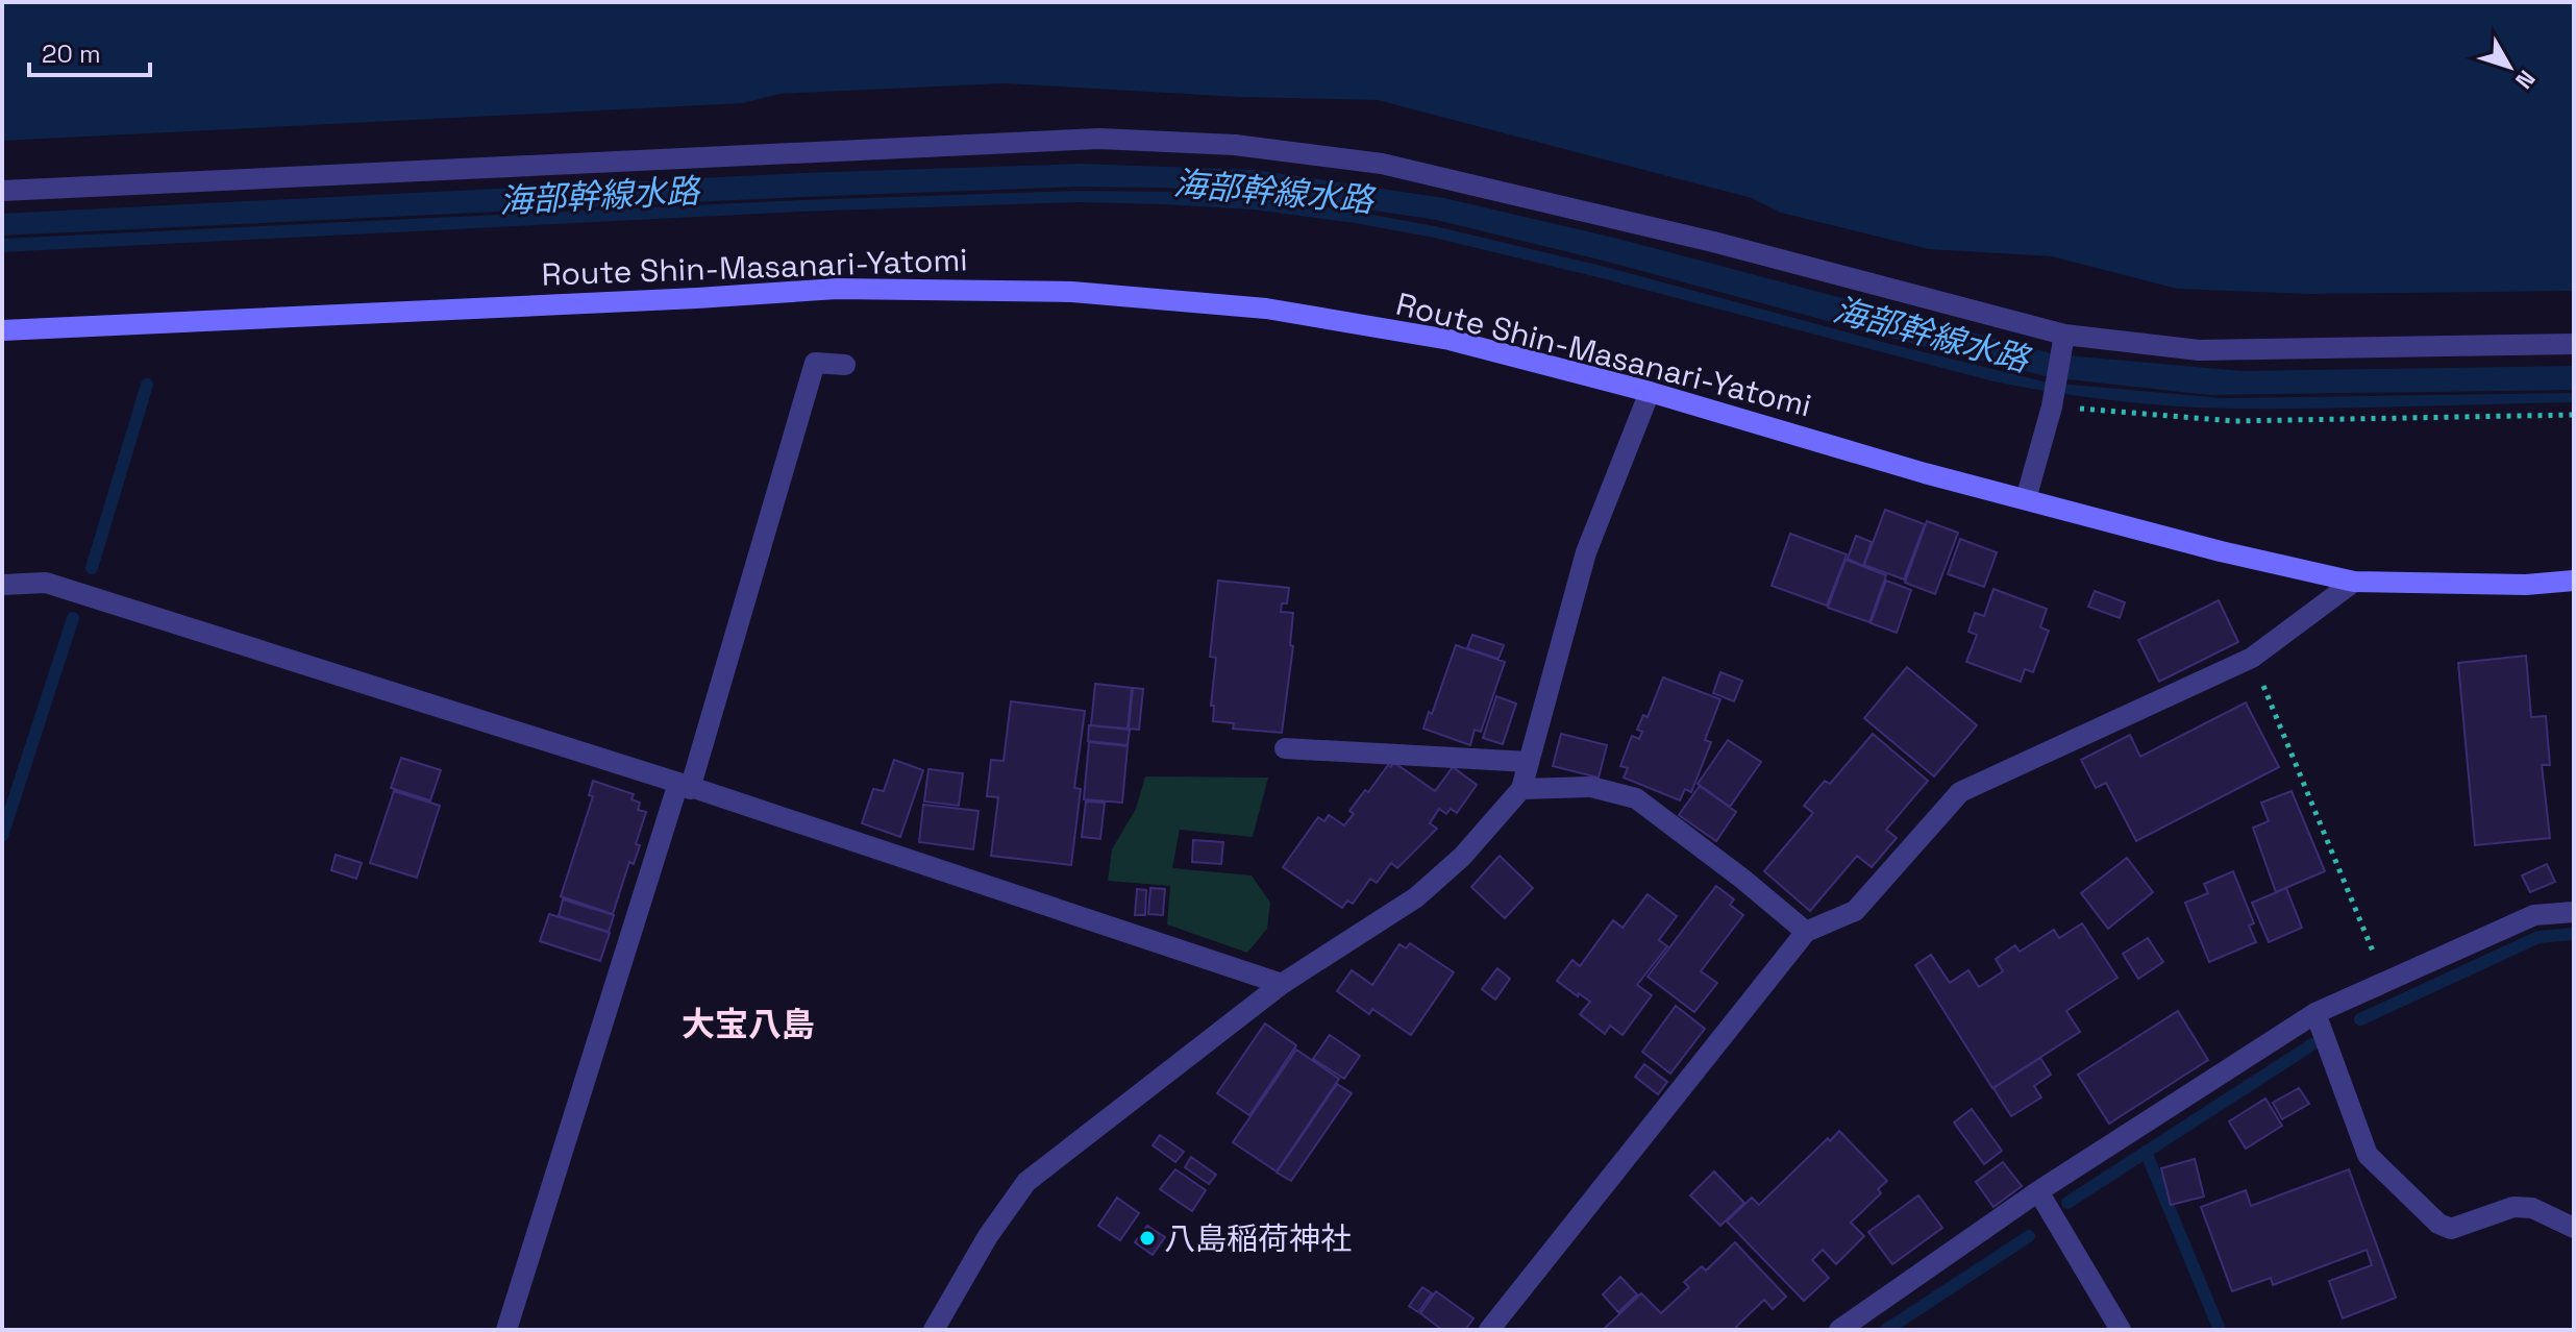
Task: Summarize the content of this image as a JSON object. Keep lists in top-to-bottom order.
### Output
{
  "streets": {
    "main road": ["Route Shin-Masanari-Yatomi"]
  },
  "districts": ["大宝八島"],
  "water": ["海部幹線水路"],
  "places": ["八島稲荷神社"],
  "scale_bar": "20 m",
  "north": "bottom right"
}
